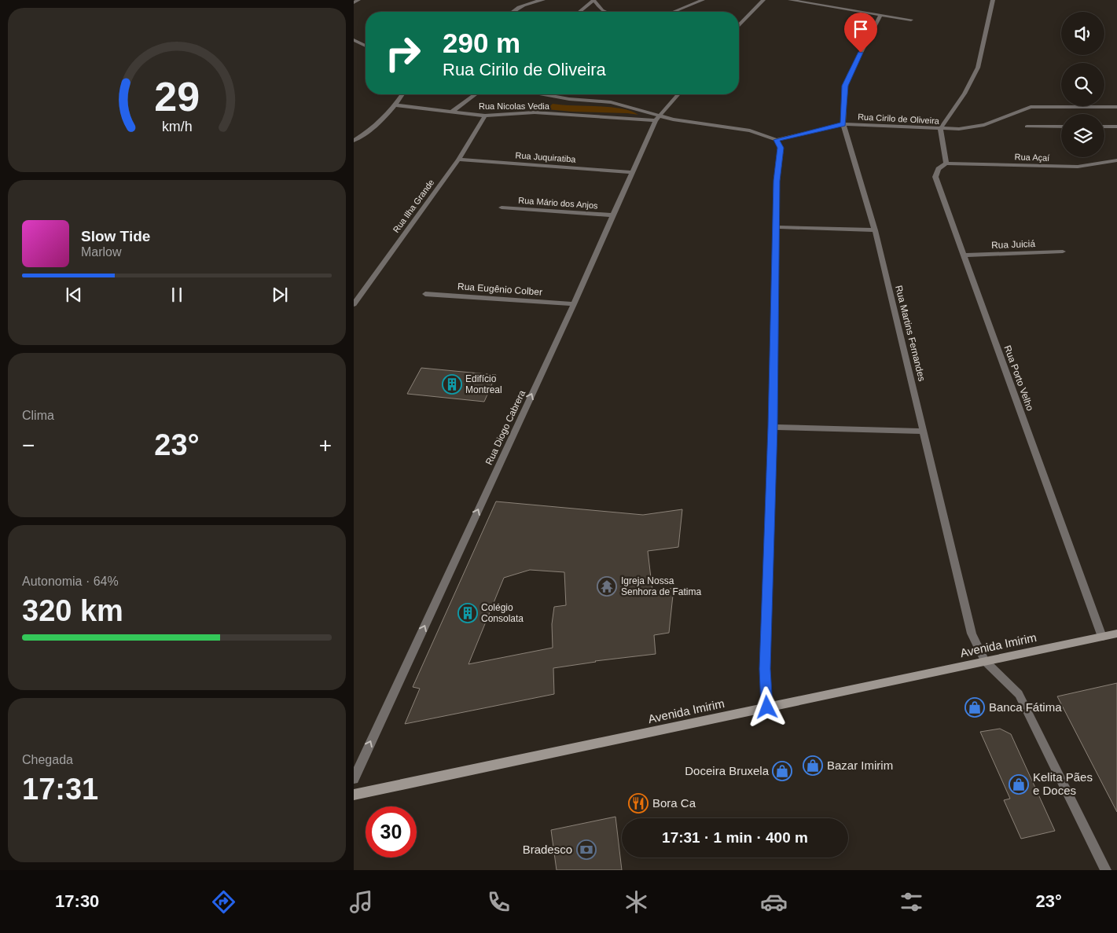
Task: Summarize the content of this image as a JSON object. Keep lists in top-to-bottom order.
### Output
{
  "streets": {
    "main road": ["Avenida Imirim"],
    "street": [
      "Rua Nicolas Vedia",
      "Rua Cirilo de Oliveira",
      "Rua Juquiratiba",
      "Rua Açaí",
      "Rua Mário dos Anjos",
      "Rua Ilha Grande",
      "Rua Juiciá",
      "Rua Eugênio Colber",
      "Rua Martins Fernandes",
      "Rua Porto Velho",
      "Rua Diogo Cabrera"
    ]
  },
  "crossings": [
    ["Rua Nicolas Vedia", "Rua Ilha Grande"],
    ["Rua Nicolas Vedia", "Rua Diogo Cabrera"],
    ["Rua Cirilo de Oliveira", "Rua Martins Fernandes"],
    ["Rua Juquiratiba", "Rua Ilha Grande"],
    ["Rua Juquiratiba", "Rua Diogo Cabrera"],
    ["Rua Açaí", "Rua Porto Velho"],
    ["Rua Mário dos Anjos", "Rua Diogo Cabrera"],
    ["Rua Juiciá", "Rua Porto Velho"],
    ["Rua Eugênio Colber", "Rua Diogo Cabrera"],
    ["Rua Martins Fernandes", "Avenida Imirim"],
    ["Rua Porto Velho", "Avenida Imirim"]
  ],
  "one_way": ["Rua Diogo Cabrera"],
  "places": {
    "building": ["Edifício Montreal", "Colégio Consolata"],
    "temple": ["Igreja Nossa Senhora de Fatima"],
    "shop": [
      "Banca Fátima",
      "Bazar Imirim",
      "Doceira Bruxela",
      "Kelita Pães e Doces"
    ],
    "restaurant": ["Bora Ca"],
    "bank": ["Bradesco"]
  },
  "page": {
    "turn": ["290 m", "Rua Cirilo de Oliveira"],
    "song": ["Slow Tide", "Marlow"],
    "tile": [
      "Clima",
      ["Autonomia · 64%", "320 km"],
      ["Chegada", "17:31"]
    ],
    "heat": ["−", "23°", "+"],
    "limit": "30",
    "trip": "17:31 · 1 min · 400 m",
    "tabs": ["17:30", "23°"],
    "gauge": ["29", "km/h"]
  }
}
